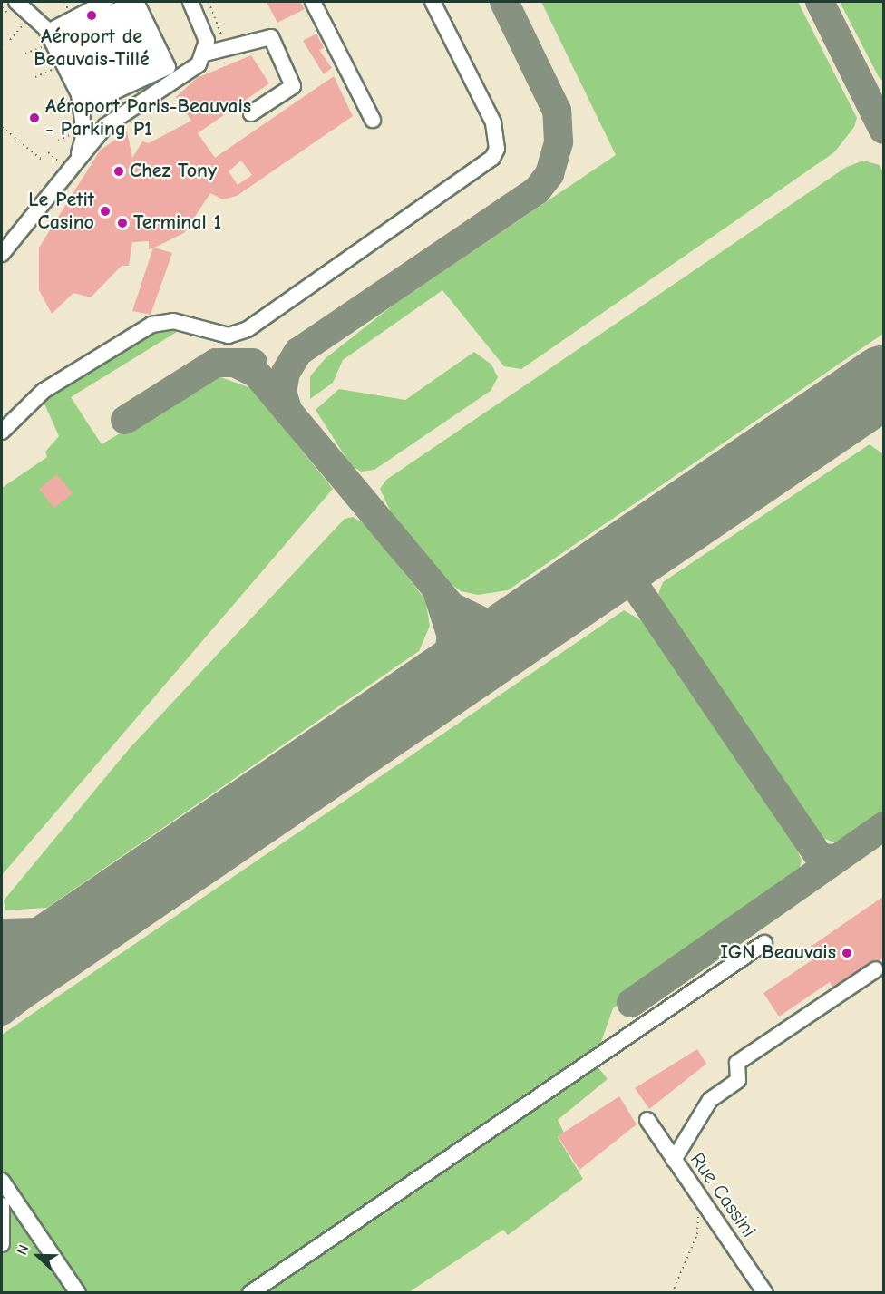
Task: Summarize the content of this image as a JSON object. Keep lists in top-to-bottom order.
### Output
{
  "streets": {
    "lane": ["Rue Cassini"]
  },
  "places": [
    "Aéroport de Beauvais-Tillé",
    "Aéroport Paris-Beauvais - Parking P1",
    "Chez Tony",
    "Le Petit Casino",
    "Terminal 1",
    "IGN Beauvais"
  ],
  "north": "left"
}
